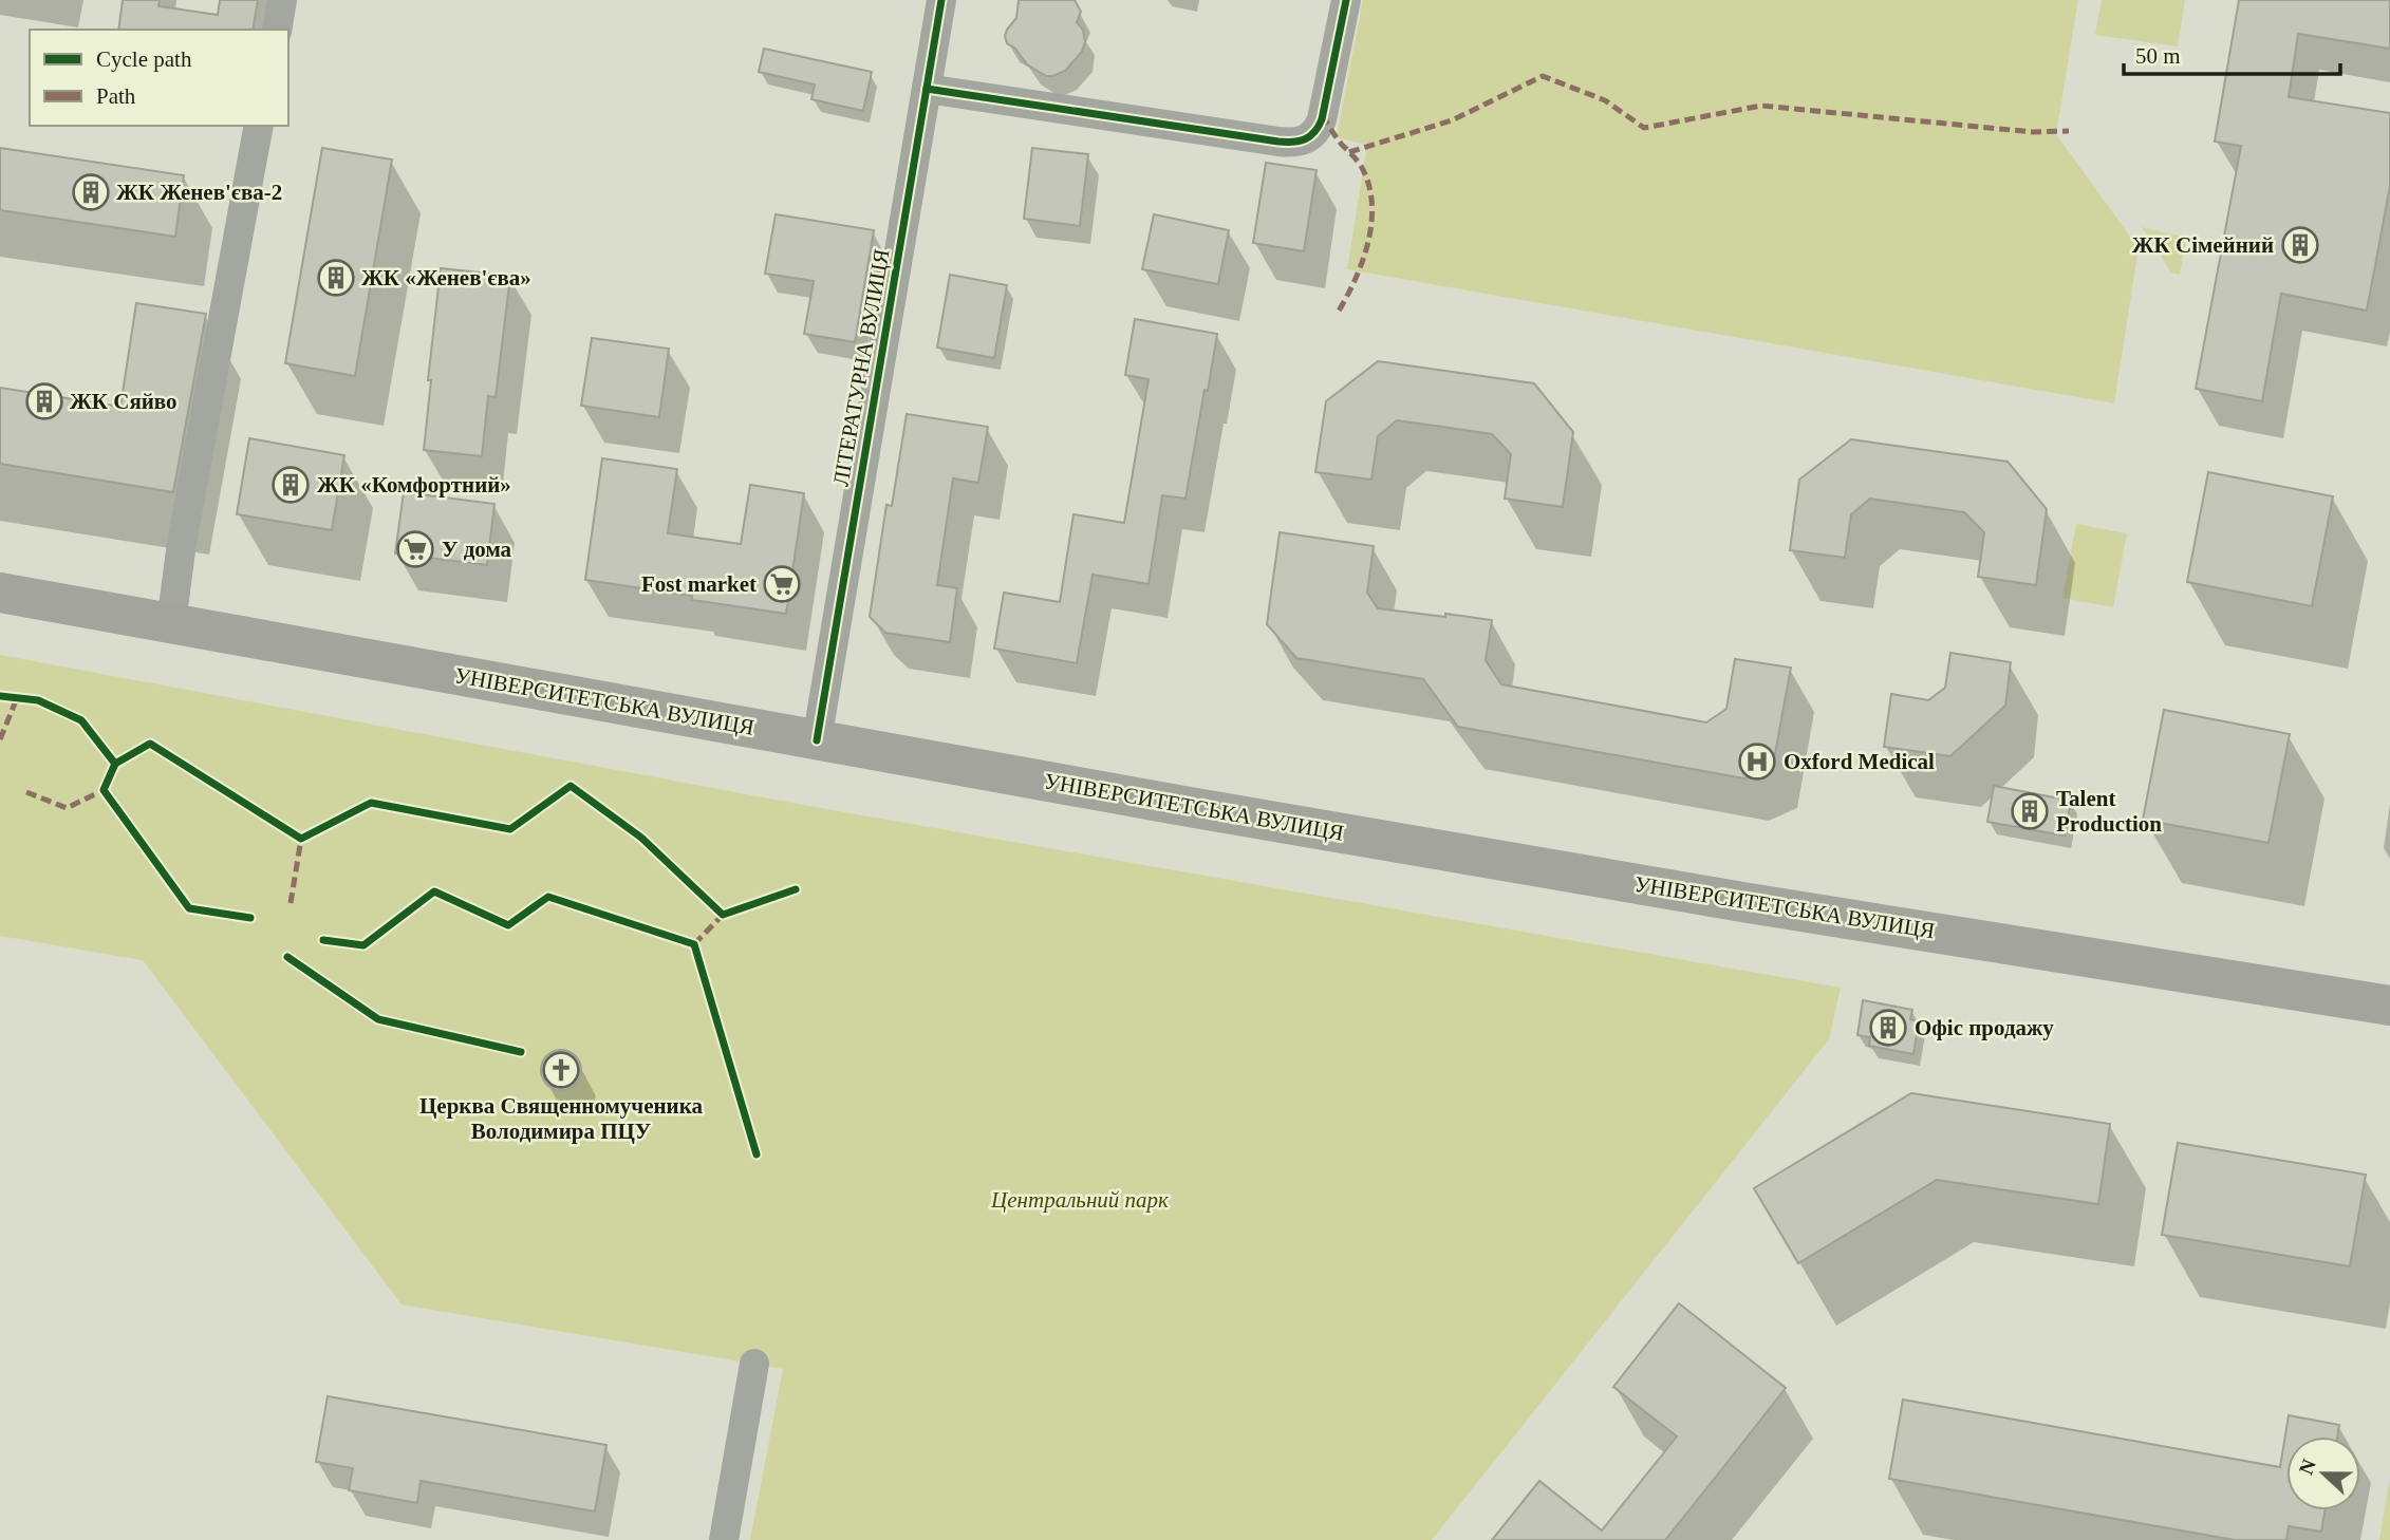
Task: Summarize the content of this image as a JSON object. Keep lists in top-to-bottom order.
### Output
{
  "streets": {
    "main road": ["УНІВЕРСИТЕТСЬКА ВУЛИЦЯ"],
    "street": ["ЛІТЕРАТУРНА ВУЛИЦЯ"]
  },
  "crossings": [
    ["ЛІТЕРАТУРНА ВУЛИЦЯ", "УНІВЕРСИТЕТСЬКА ВУЛИЦЯ"]
  ],
  "parks": ["Центральний парк"],
  "places": {
    "building": [
      "ЖК Женев'єва-2",
      "ЖК Сімейний",
      "ЖК «Женев'єва»",
      "ЖК Сяйво",
      "ЖК «Комфортний»",
      "Talent Production",
      "Офіс продажу"
    ],
    "supermarket": ["У дома", "Fost market"],
    "hospital": ["Oxford Medical"],
    "church": ["Церква Священномученика Володимира ПЦУ"]
  },
  "legend": ["Cycle path", "Path"],
  "scale_bar": "50 m",
  "north": "left"
}
